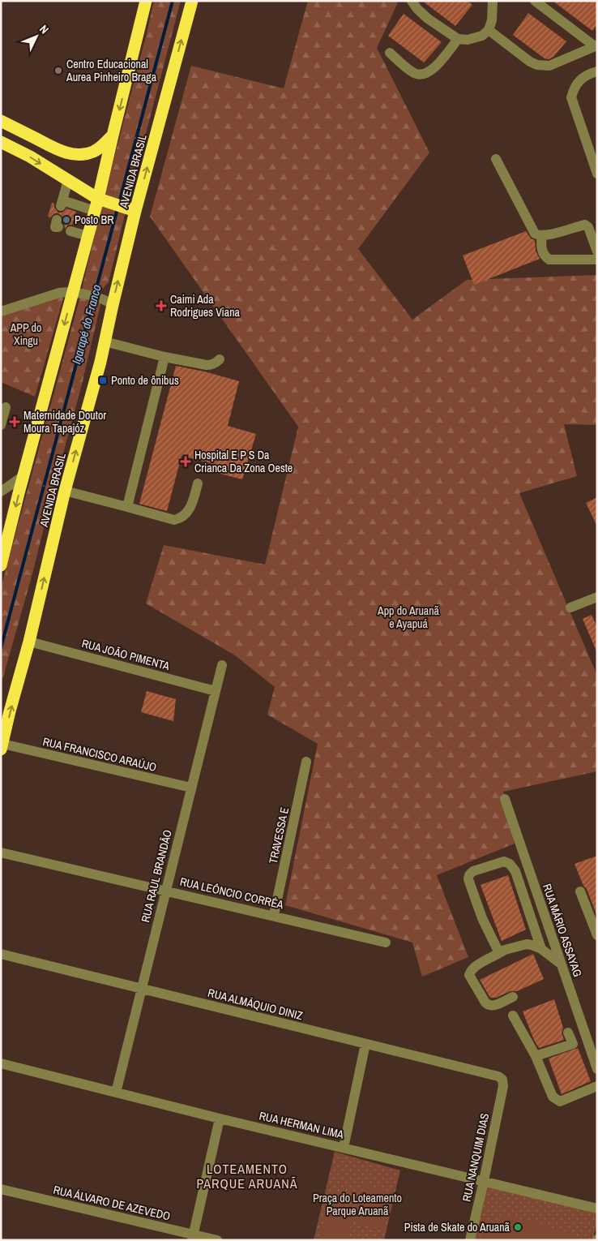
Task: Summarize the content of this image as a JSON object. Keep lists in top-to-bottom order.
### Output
{
  "streets": {
    "highway": ["AVENIDA BRASIL"],
    "street": [
      "RUA JOÃO PIMENTA",
      "RUA FRANCISCO ARAÚJO",
      "TRAVESSA E",
      "RUA RAUL BRANDÃO",
      "RUA LEÔNCIO CORRÊA",
      "RUA MÁRIO ASSAYAG",
      "RUA ALMÁQUIO DINIZ",
      "RUA HERMAN LIMA",
      "RUA NANQUIM DIAS",
      "RUA ÁLVARO DE AZEVEDO"
    ]
  },
  "crossings": [
    ["AVENIDA BRASIL", "RUA JOÃO PIMENTA"],
    ["AVENIDA BRASIL", "RUA FRANCISCO ARAÚJO"],
    ["RUA JOÃO PIMENTA", "RUA RAUL BRANDÃO"],
    ["RUA FRANCISCO ARAÚJO", "RUA RAUL BRANDÃO"],
    ["TRAVESSA E", "RUA LEÔNCIO CORRÊA"],
    ["RUA RAUL BRANDÃO", "RUA LEÔNCIO CORRÊA"],
    ["RUA RAUL BRANDÃO", "RUA ALMÁQUIO DINIZ"],
    ["RUA RAUL BRANDÃO", "RUA HERMAN LIMA"],
    ["RUA ALMÁQUIO DINIZ", "RUA NANQUIM DIAS"],
    ["RUA HERMAN LIMA", "RUA NANQUIM DIAS"]
  ],
  "districts": ["LOTEAMENTO PARQUE ARUANÃ"],
  "water": ["Igarapé do Franco"],
  "parks": ["APP do Xingu", "App do Aruanã e Ayapuá", "Praça do Loteamento Parque Aruanã"],
  "places": {
    "other": ["Centro Educacional Aurea Pinheiro Braga", "Posto BR", "Pista de Skate do Aruanã"],
    "health": ["Caimi Ada Rodrigues Viana", "Maternidade Doutor Moura Tapajóz", "Hospital E P S Da Crianca Da Zona Oeste"],
    "transit": ["Ponto de ônibus"]
  },
  "north": "top right"
}
